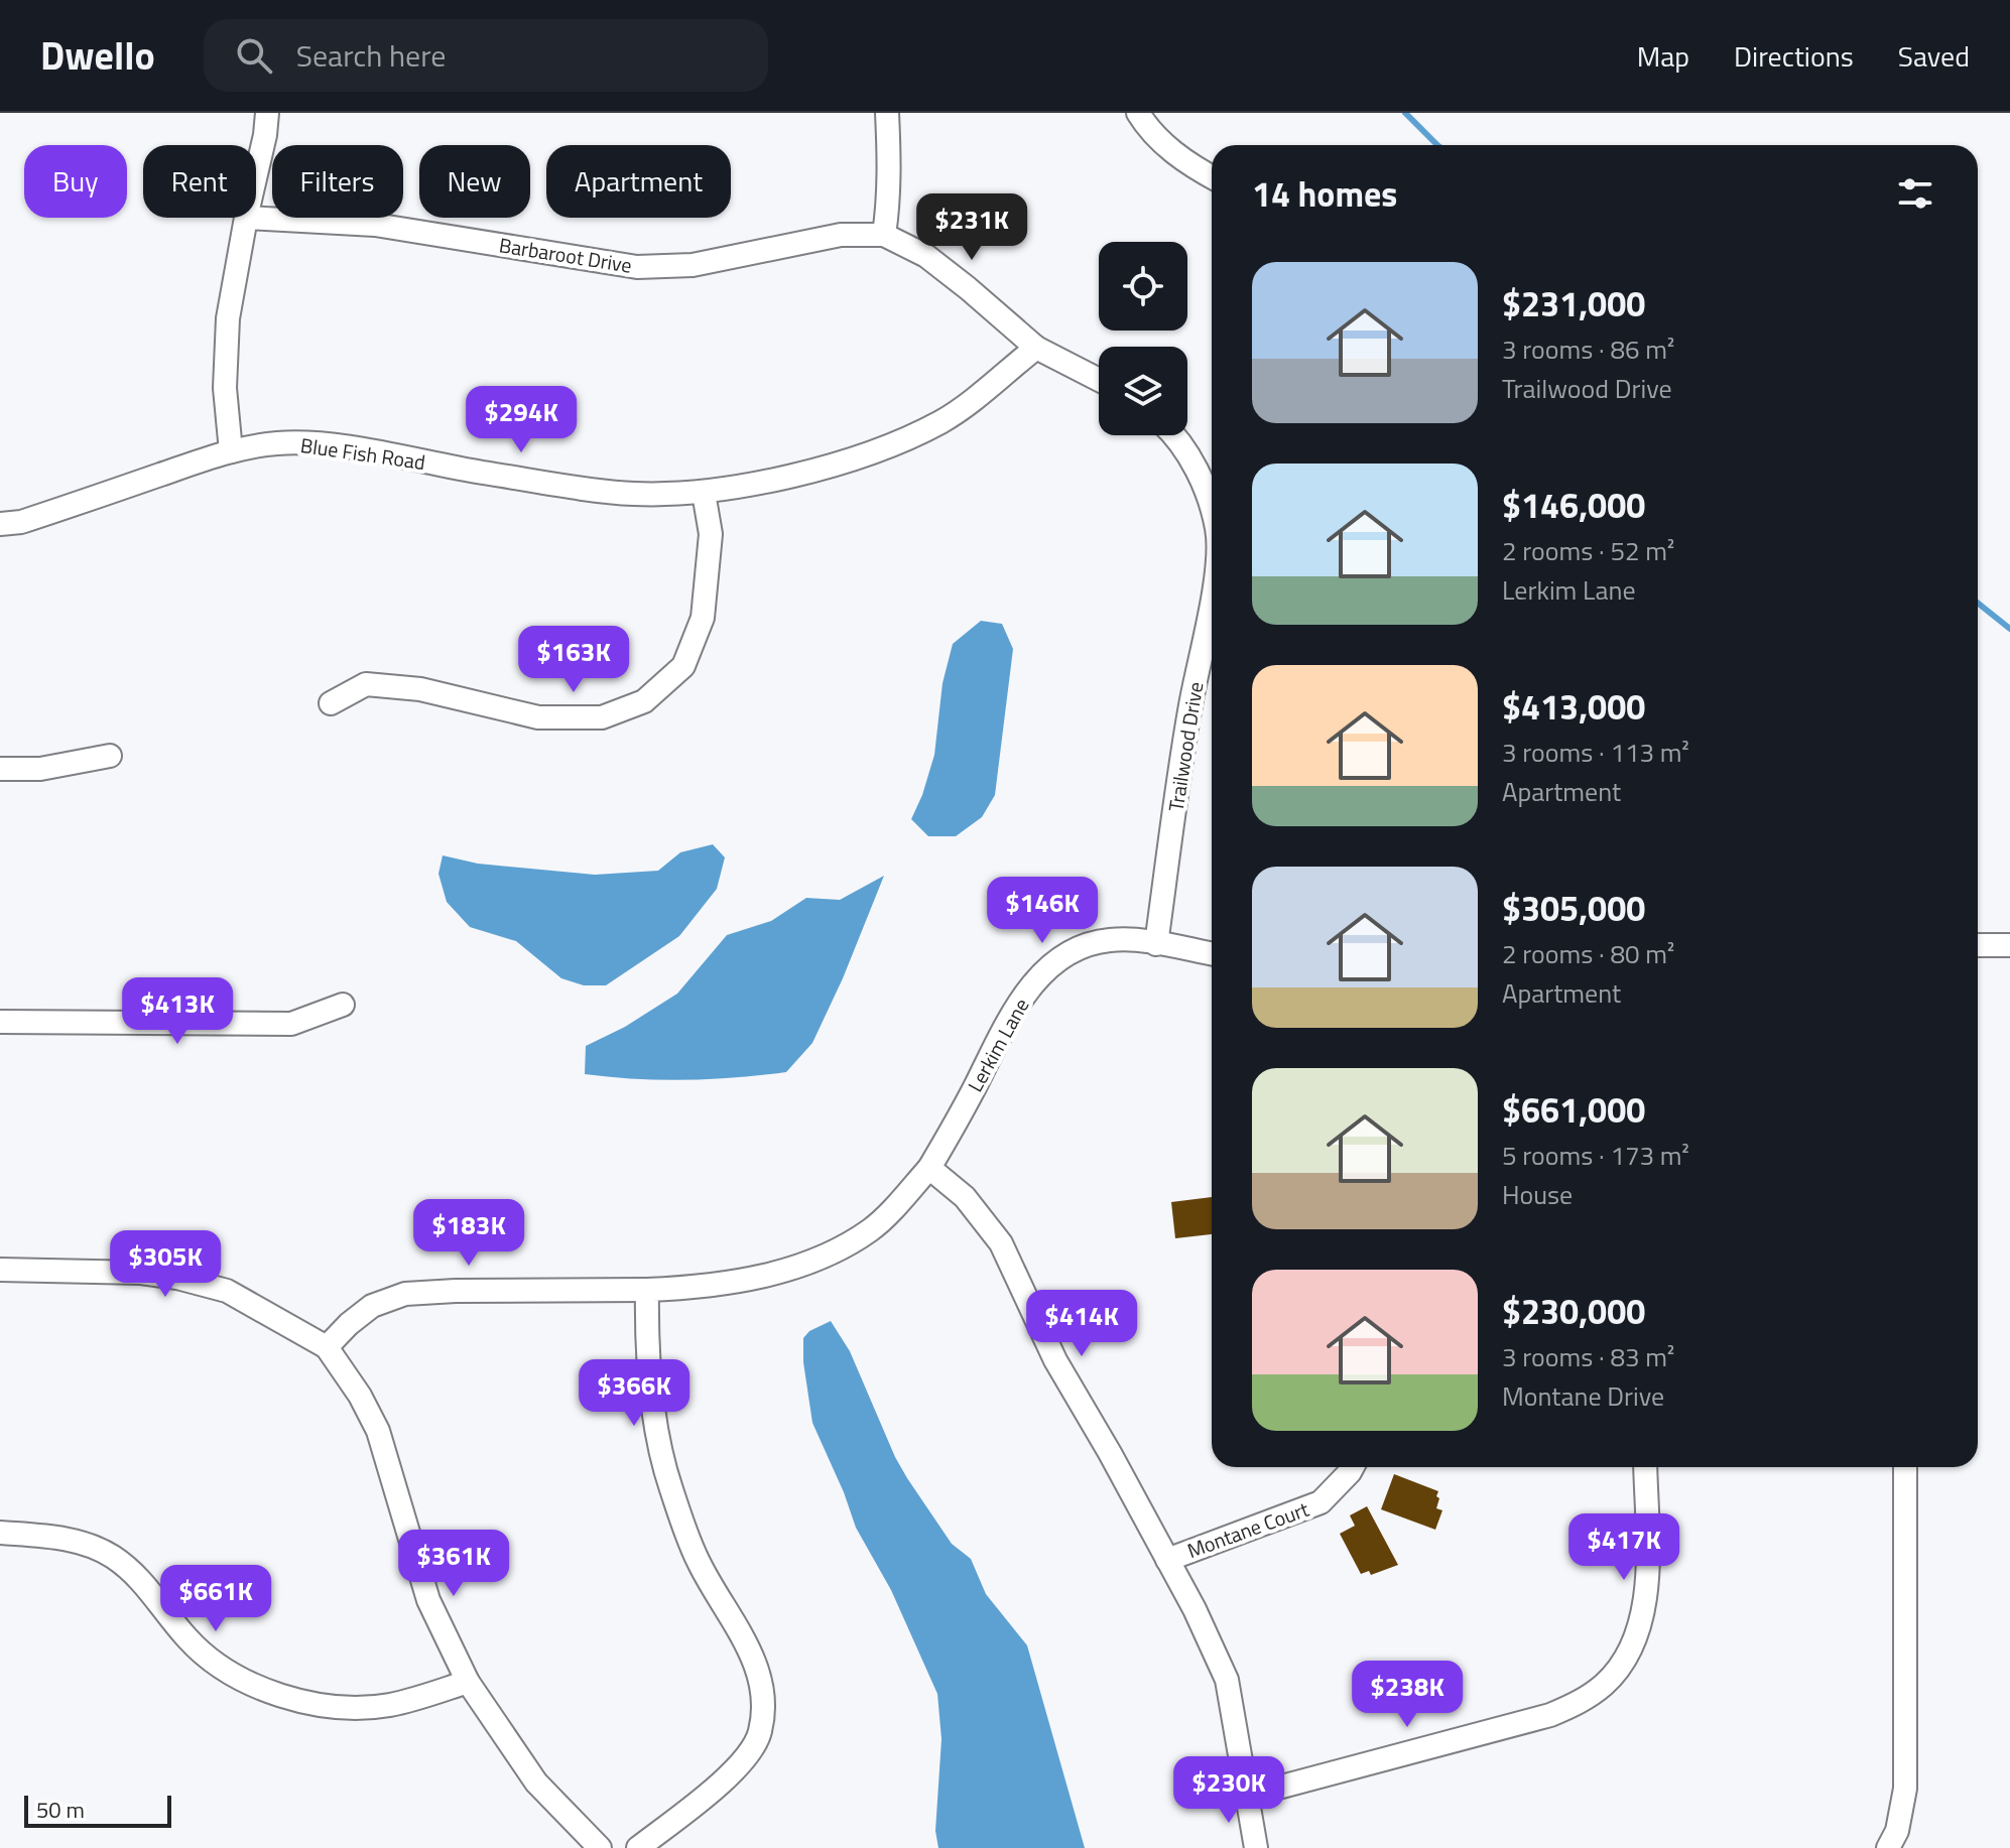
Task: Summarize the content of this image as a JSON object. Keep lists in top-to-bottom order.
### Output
{
  "streets": {
    "street": [
      "Barbaroot Drive",
      "Blue Fish Road",
      "Trailwood Drive",
      "Lerkim Lane",
      "Montane Court"
    ]
  },
  "crossings": [
    ["Trailwood Drive", "Lerkim Lane"]
  ],
  "scale_bar": "50 m",
  "page": {
    "header": "Dwello",
    "search": "Search here",
    "nav": ["Map", "Directions", "Saved"],
    "chip": [
      "Buy",
      "Rent",
      "Filters",
      "New",
      "Apartment"
    ],
    "heading": "14 homes",
    "price": [
      "$231K",
      "$294K",
      "$163K",
      "$146K",
      "$413K",
      "$183K",
      "$305K",
      "$414K",
      "$366K",
      "$417K",
      "$361K",
      "$661K",
      "$238K",
      "$230K"
    ],
    "list": [
      {
        "name": "$231,000",
        "note": "3 rooms · 86 m² · Trailwood Drive"
      },
      {
        "name": "$146,000",
        "note": "2 rooms · 52 m² · Lerkim Lane"
      },
      {
        "name": "$413,000",
        "note": "3 rooms · 113 m² · Apartment"
      },
      {
        "name": "$305,000",
        "note": "2 rooms · 80 m² · Apartment"
      },
      {
        "name": "$661,000",
        "note": "5 rooms · 173 m² · House"
      },
      {
        "name": "$230,000",
        "note": "3 rooms · 83 m² · Montane Drive"
      }
    ],
    "scale": "50 m"
  }
}
